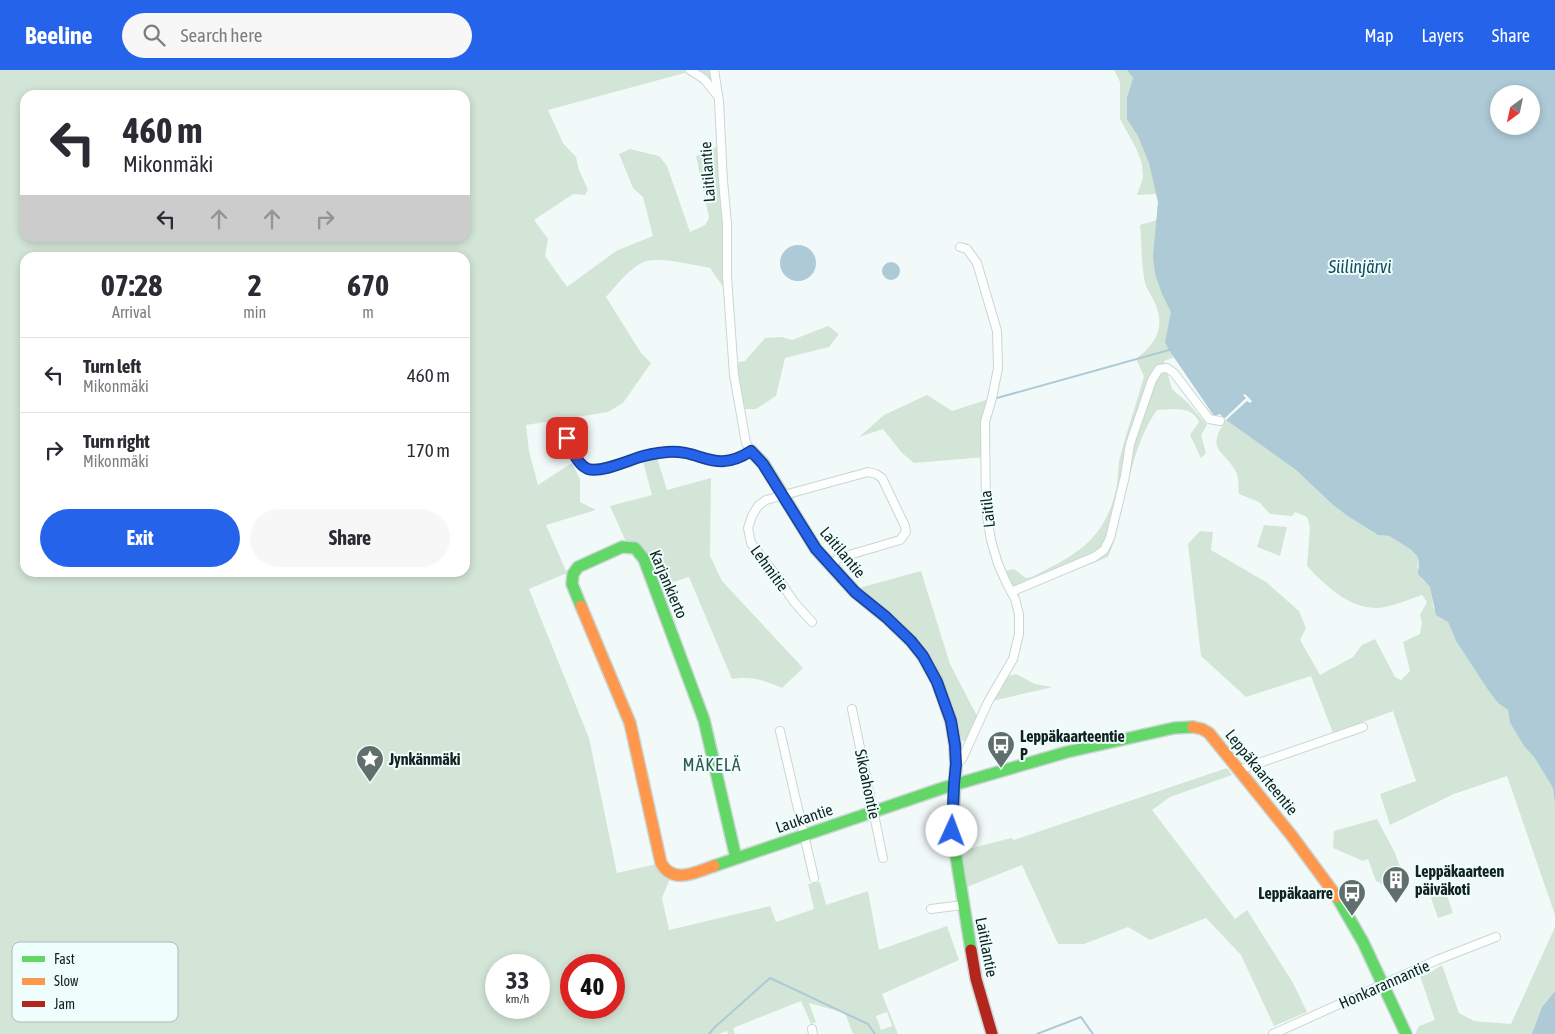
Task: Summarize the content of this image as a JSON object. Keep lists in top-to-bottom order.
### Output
{
  "streets": {
    "street": [
      "Laitilantie",
      "Laitila",
      "Lehmitie",
      "Karjankierto",
      "Leppäkaarteentie",
      "Sikoahontie",
      "Laukantie",
      "Honkarannantie"
    ]
  },
  "crossings": [
    ["Laitilantie", "Laitila"],
    ["Laitilantie", "Lehmitie"],
    ["Laitilantie", "Leppäkaarteentie"],
    ["Laitilantie", "Laukantie"],
    ["Karjankierto", "Laukantie"],
    ["Leppäkaarteentie", "Laukantie"],
    ["Leppäkaarteentie", "Honkarannantie"],
    ["Sikoahontie", "Laukantie"]
  ],
  "districts": ["MÄKELÄ"],
  "water": ["Siilinjärvi"],
  "places": {
    "bus stop": ["Leppäkaarteentie P", "Leppäkaarre"],
    "place": ["Jynkänmäki"],
    "building": ["Leppäkaarteen päiväkoti"]
  },
  "legend": ["Fast", "Slow", "Jam"],
  "north": "bottom left",
  "page": {
    "header": "Beeline",
    "search": "Search here",
    "nav": ["Map", "Layers", "Share"],
    "turn": ["460 m", "Mikonmäki"],
    "eta": [
      "07:28",
      "Arrival",
      "2",
      "min",
      "670",
      "m"
    ],
    "list": [
      {
        "name": "Turn left",
        "note": "Mikonmäki",
        "value": "460 m"
      },
      {
        "name": "Turn right",
        "note": "Mikonmäki",
        "value": "170 m"
      }
    ],
    "buttons": ["Exit", "Share"],
    "speed": "33 km/h",
    "limit": "40"
  }
}
